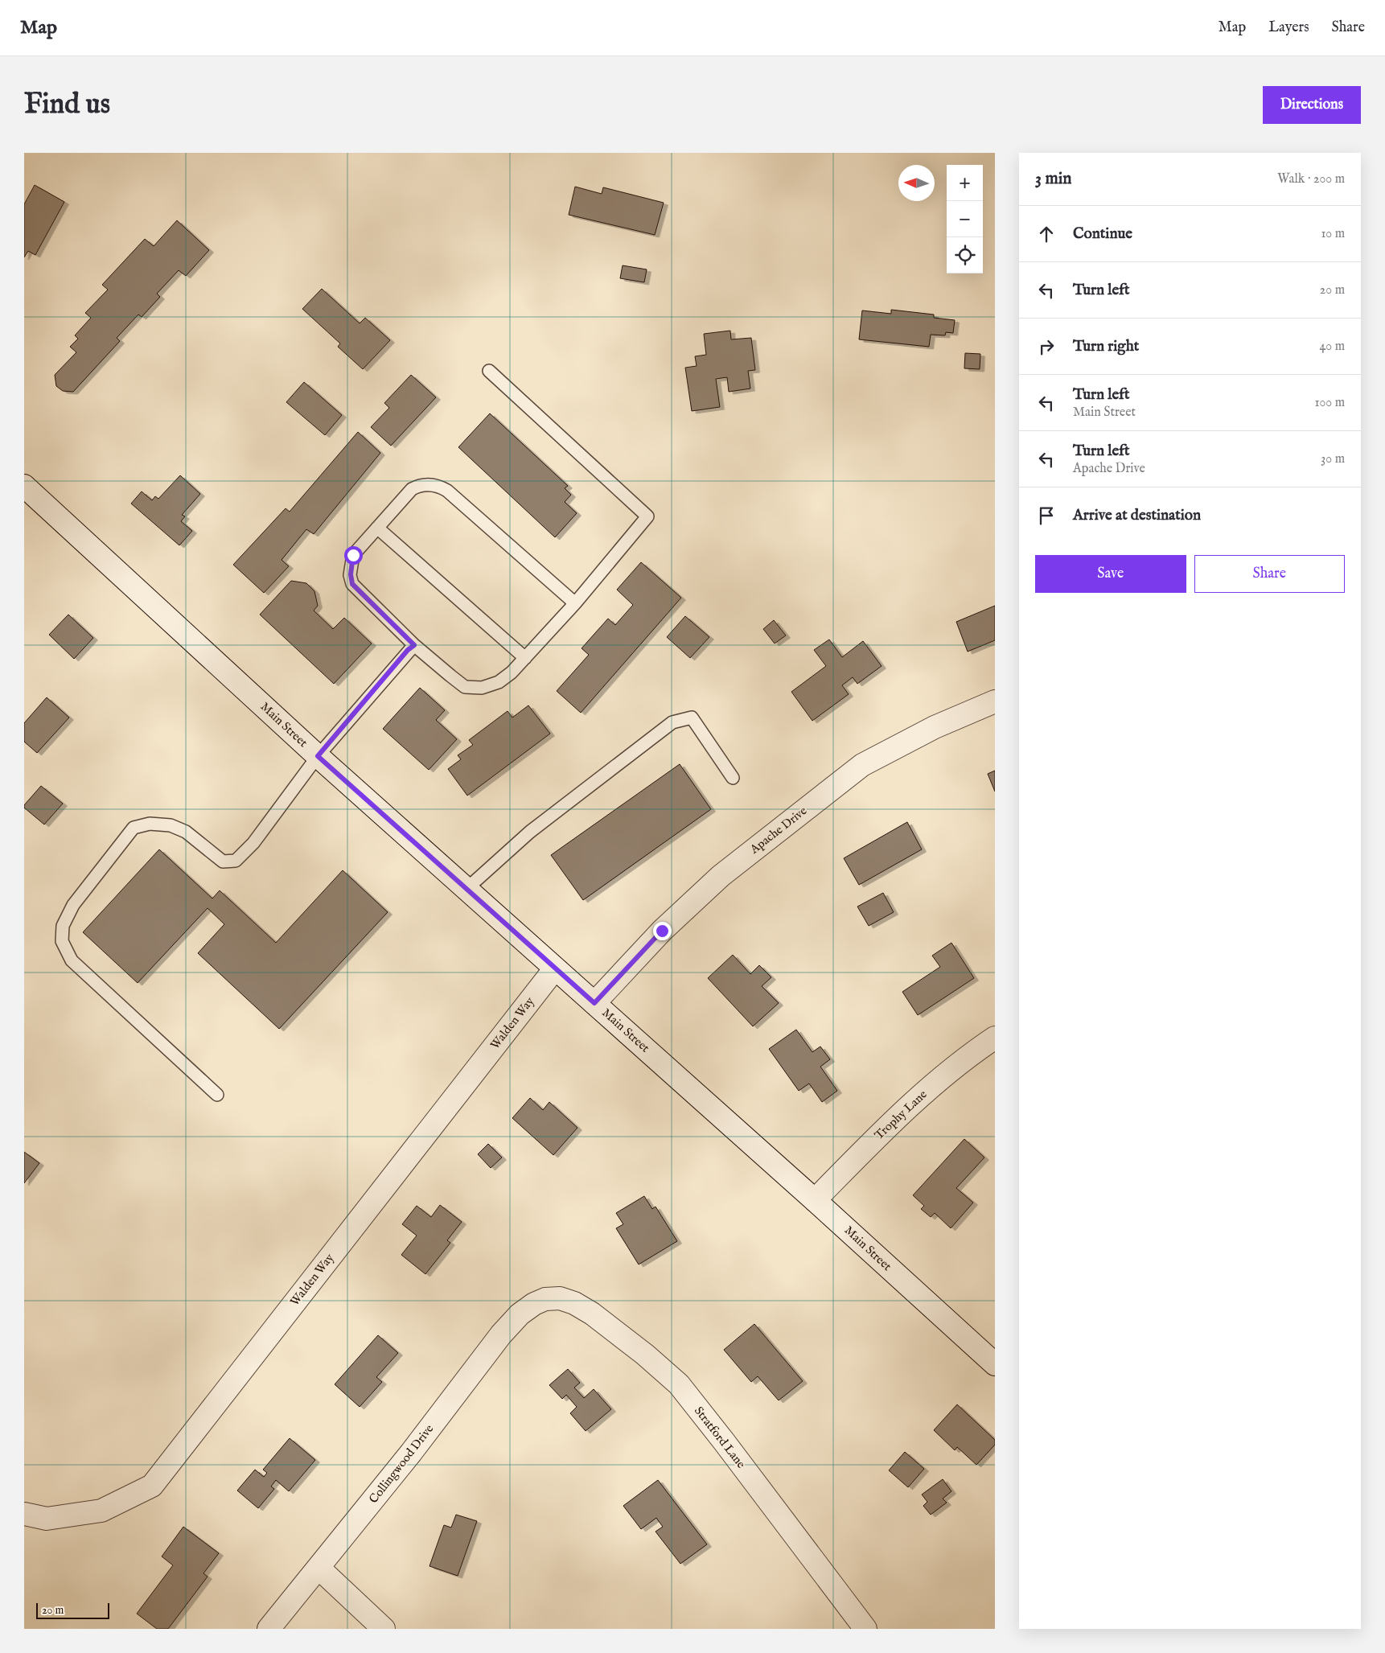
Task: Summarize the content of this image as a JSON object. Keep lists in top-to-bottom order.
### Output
{
  "streets": {
    "street": [
      "Main Street",
      "Apache Drive",
      "Walden Way",
      "Trophy Lane",
      "Stratford Lane",
      "Collingwood Drive"
    ]
  },
  "crossings": [
    ["Main Street", "Apache Drive"],
    ["Main Street", "Walden Way"],
    ["Main Street", "Trophy Lane"],
    ["Stratford Lane", "Collingwood Drive"]
  ],
  "scale_bar": "20 m",
  "north": "left",
  "page": {
    "header": "Map",
    "nav": ["Map", "Layers", "Share"],
    "buttons": [
      "Directions",
      ["Save", "Share"]
    ],
    "title": "Find us",
    "heading": ["3 min", "Walk · 200 m"],
    "map_buttons": ["+", "−"],
    "list": [
      ["Continue", "10 m"],
      ["Turn left", "20 m"],
      ["Turn right", "40 m"],
      ["Turn left", "Main Street", "100 m"],
      ["Turn left", "Apache Drive", "30 m"],
      "Arrive at destination"
    ],
    "scale": "20 m"
  }
}
